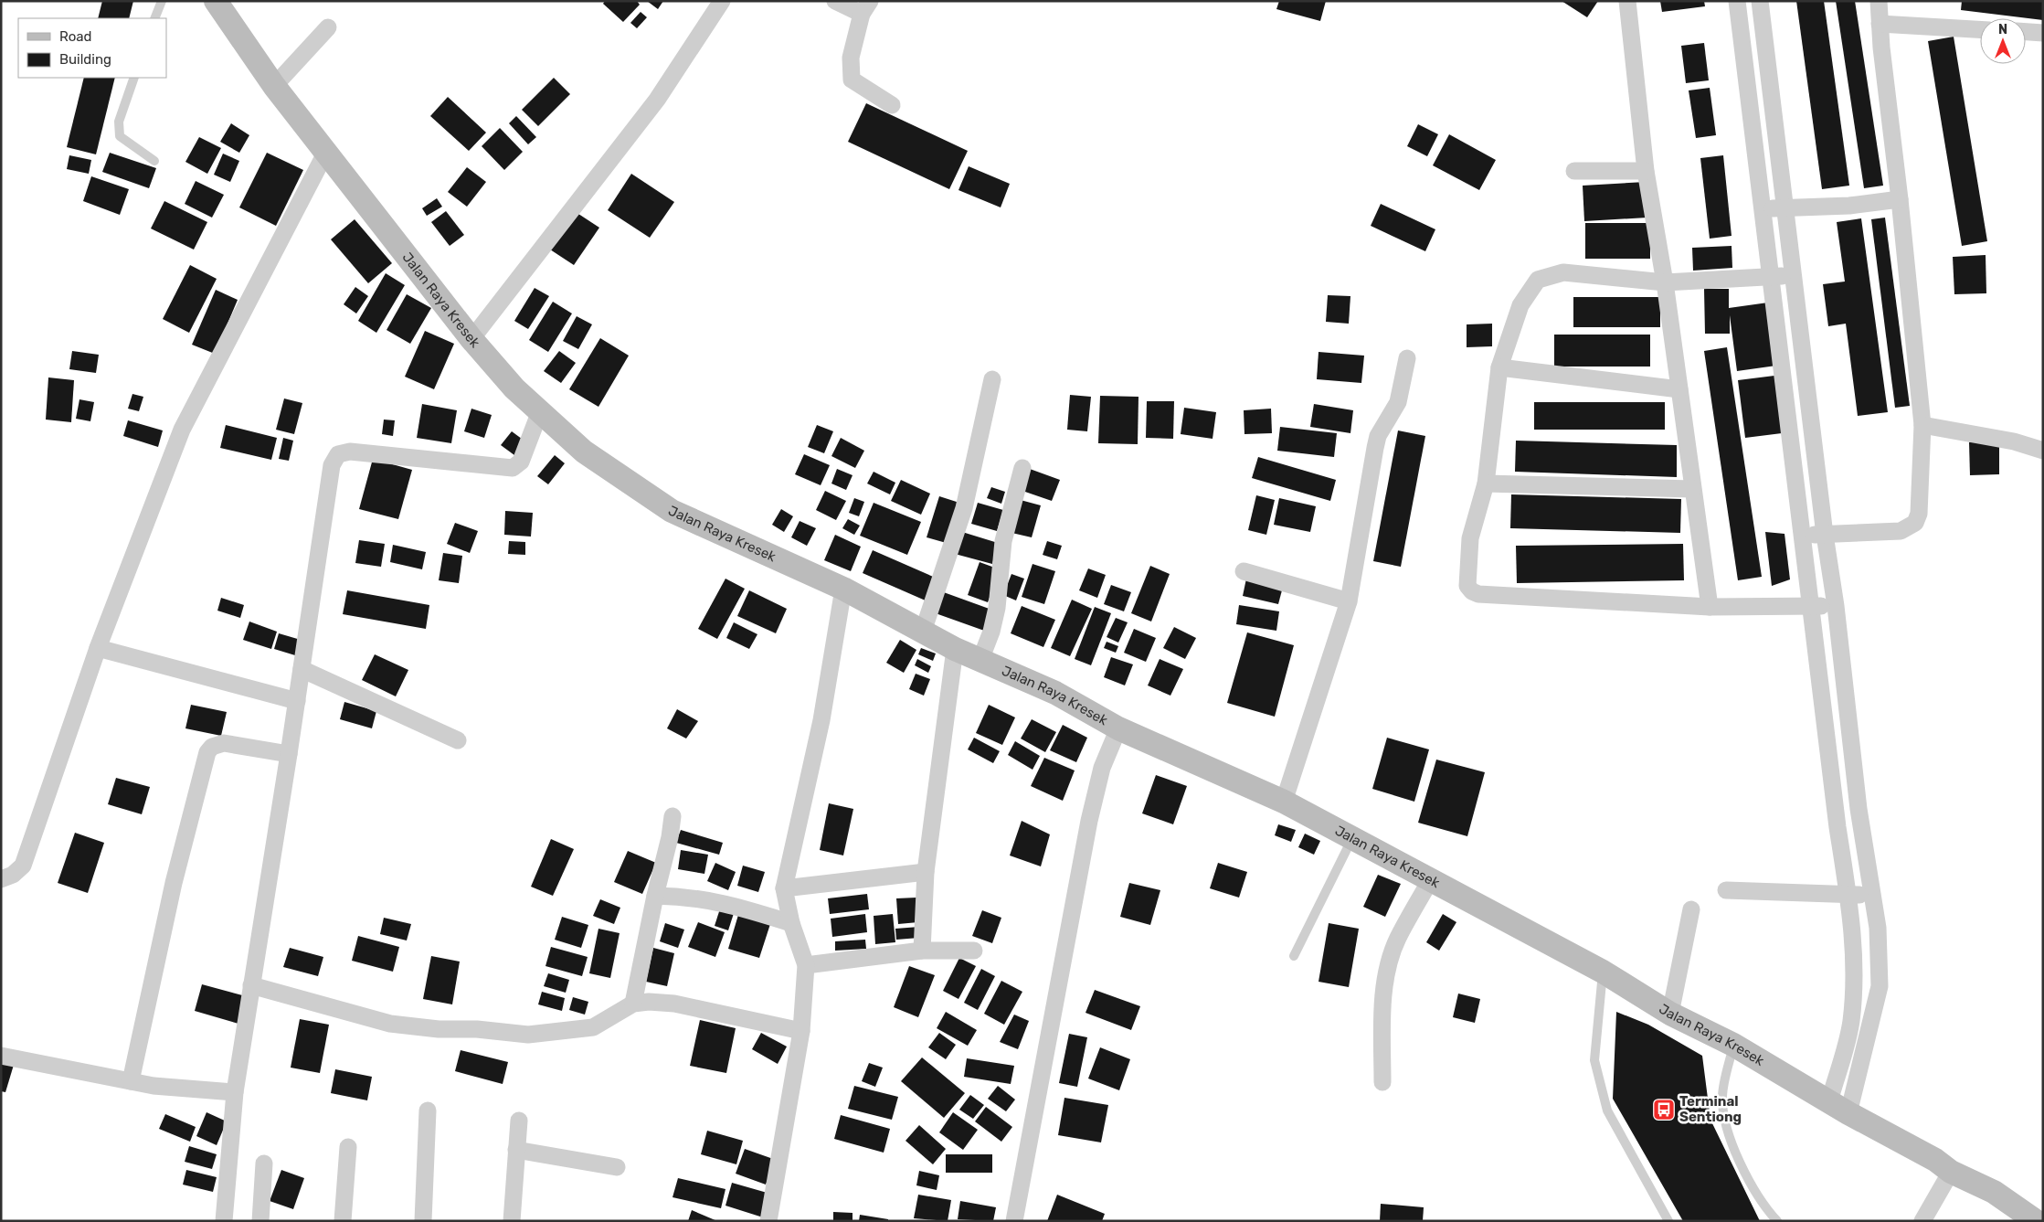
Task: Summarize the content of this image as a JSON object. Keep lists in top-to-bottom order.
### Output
{
  "streets": {
    "main road": ["Jalan Raya Kresek"]
  },
  "places": {
    "bus stop": ["Terminal Sentiong"]
  },
  "legend": ["Road", "Building"],
  "north": "top"
}
